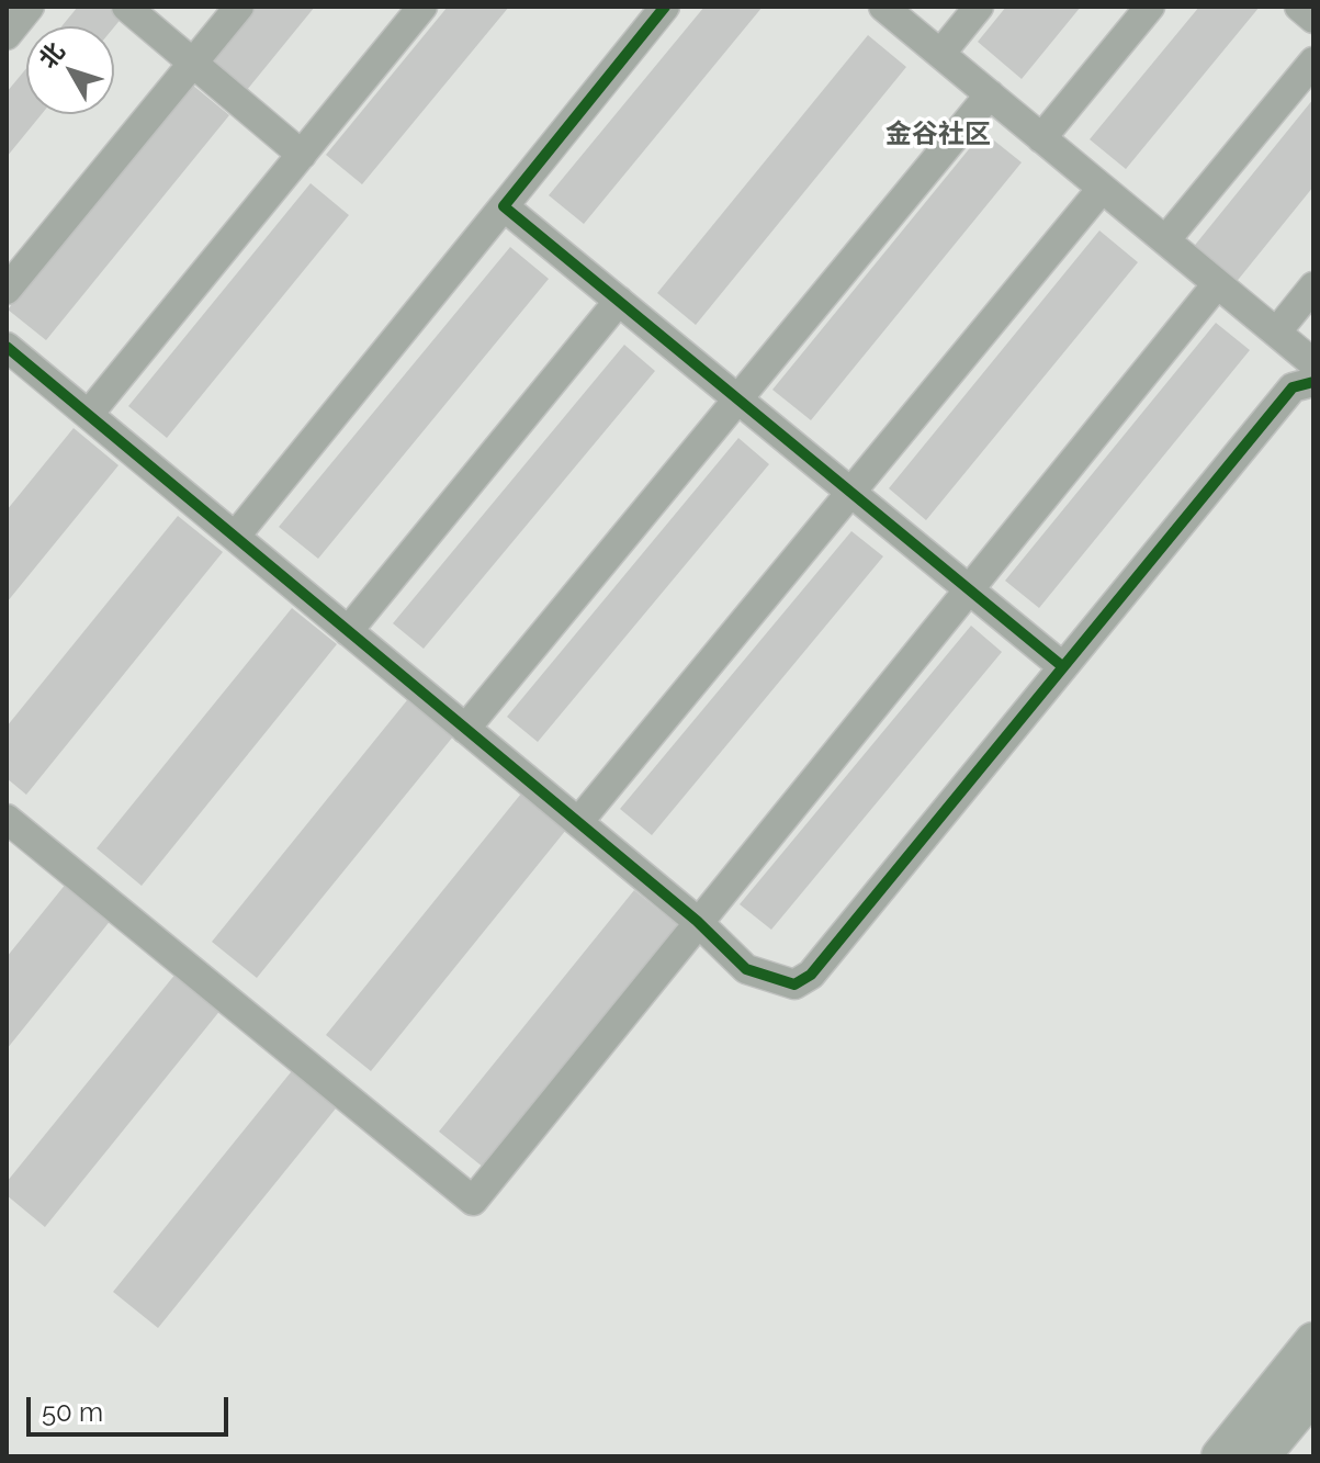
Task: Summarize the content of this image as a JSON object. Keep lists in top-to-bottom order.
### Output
{
  "districts": ["金谷社区"],
  "scale_bar": "50 m",
  "north": "top left"
}
